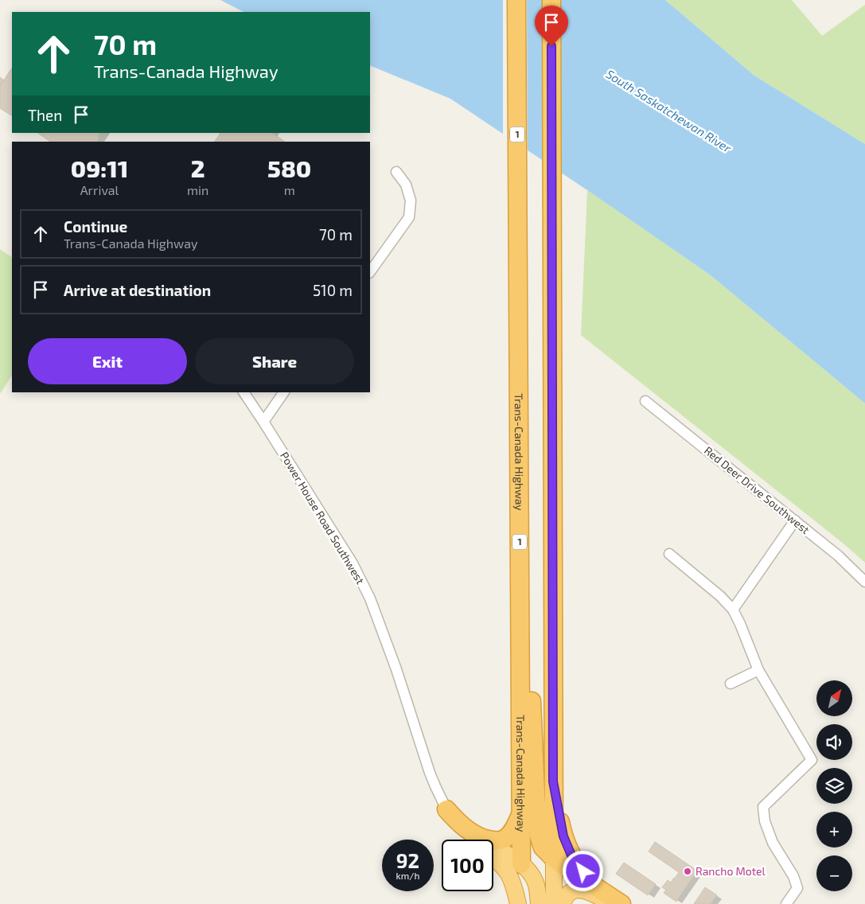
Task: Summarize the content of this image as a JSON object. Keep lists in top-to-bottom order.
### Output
{
  "streets": {
    "highway": ["1", "Trans-Canada Highway"],
    "street": ["Red Deer Drive Southwest", "Power House Road Southwest"]
  },
  "water": ["South Saskatchewan River"],
  "places": ["Rancho Motel"],
  "north": "top right",
  "page": {
    "turn": ["70 m", "Trans-Canada Highway"],
    "then": "Then",
    "eta": [
      "09:11",
      "Arrival",
      "2",
      "min",
      "580",
      "m"
    ],
    "list": [
      {
        "name": "Continue",
        "note": "Trans-Canada Highway",
        "value": "70 m"
      },
      {
        "name": "Arrive at destination",
        "value": "510 m"
      }
    ],
    "buttons": ["Exit", "Share"],
    "map_buttons": ["+", "−"],
    "speed": "92 km/h",
    "limit": "100"
  }
}
